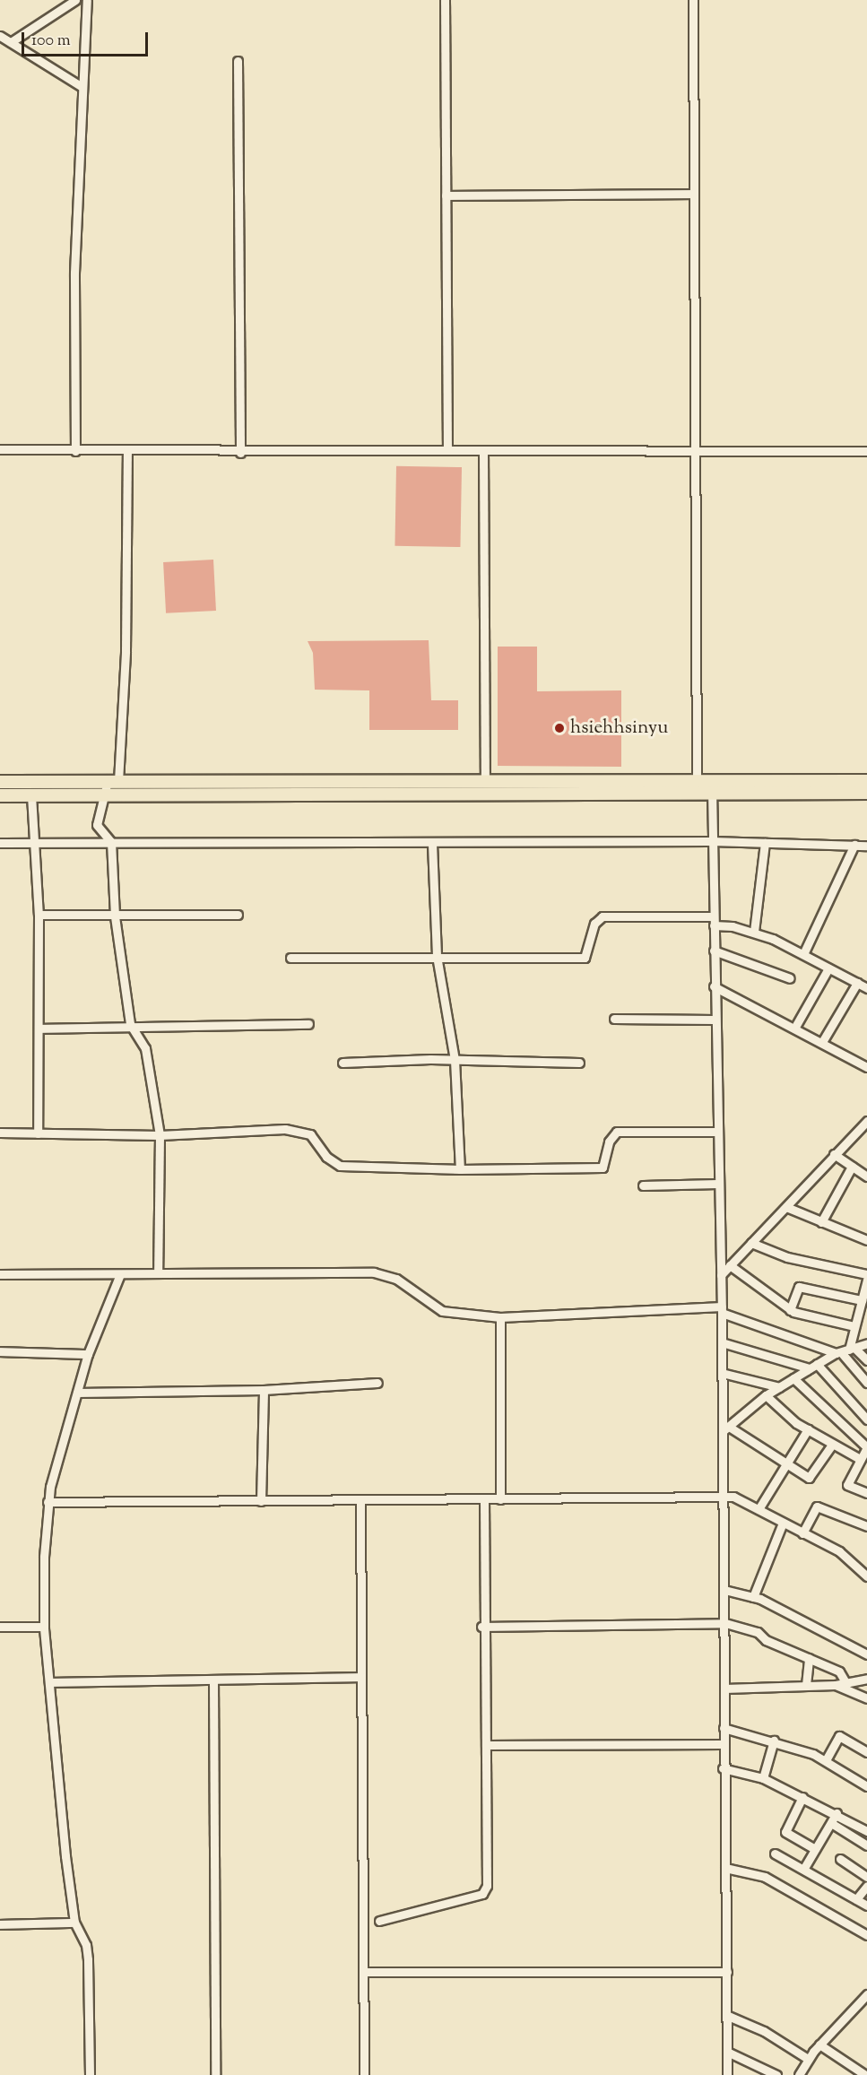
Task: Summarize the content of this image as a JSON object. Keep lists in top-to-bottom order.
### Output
{
  "places": ["hsiehhsinyu"],
  "scale_bar": "100 m"
}
